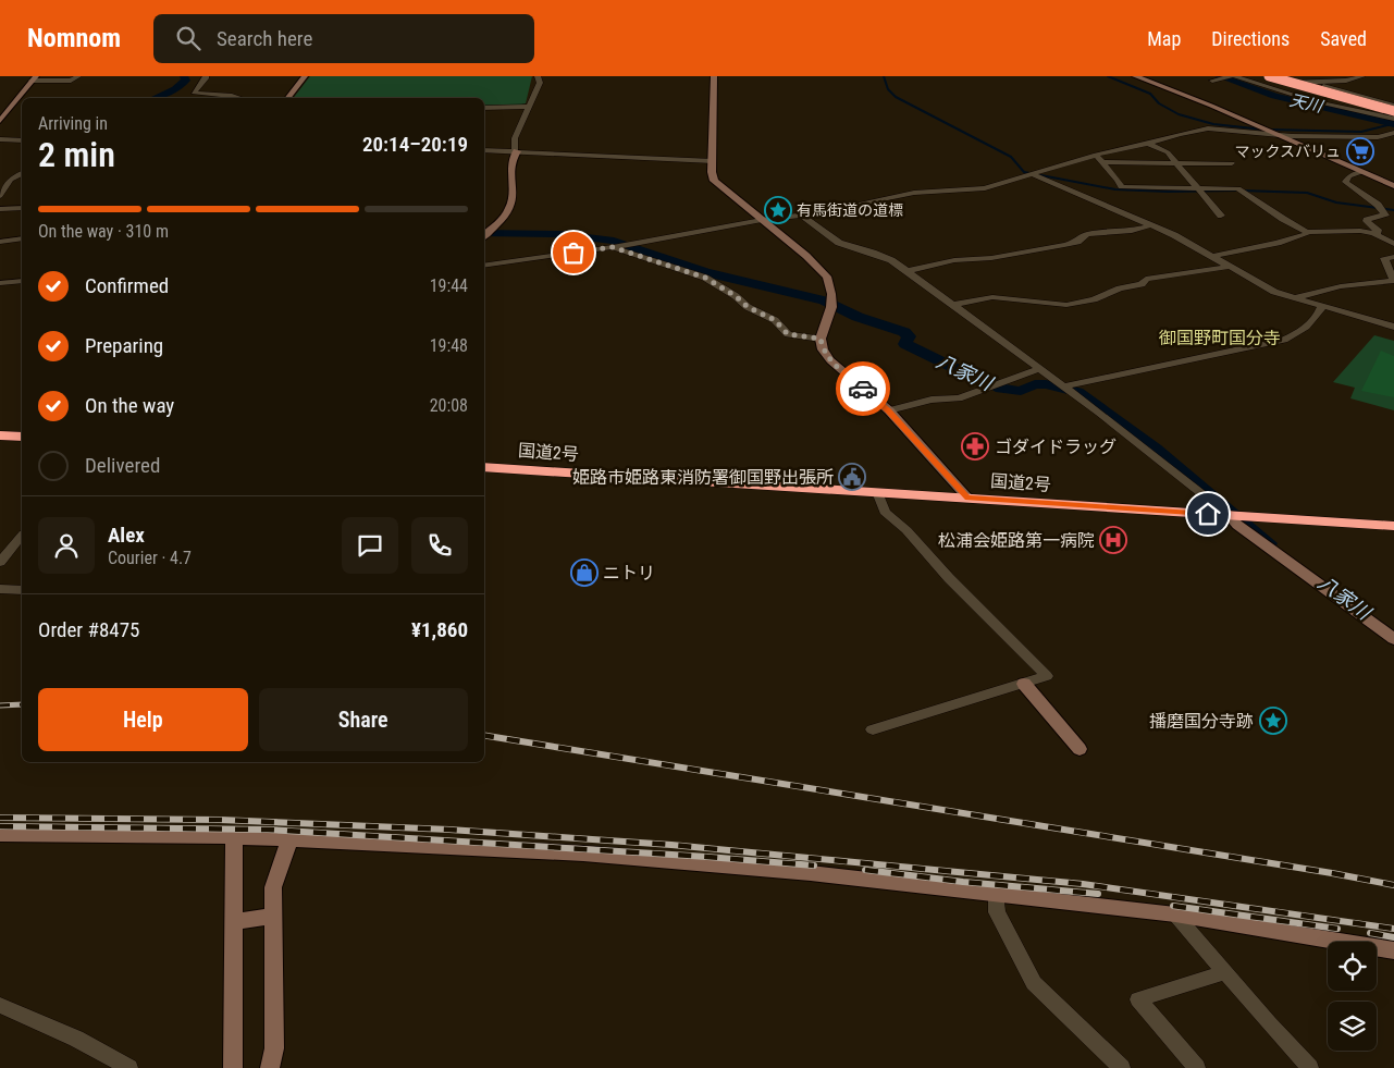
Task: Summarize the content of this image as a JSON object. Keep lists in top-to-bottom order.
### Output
{
  "streets": {
    "highway": ["国道2号"]
  },
  "districts": ["御国野町国分寺"],
  "water": ["天川", "八家川"],
  "places": {
    "supermarket": ["マックスバリュ"],
    "place": ["有馬街道の道標", "播磨国分寺跡"],
    "pharmacy": ["ゴダイドラッグ"],
    "public building": ["姫路市姫路東消防署御国野出張所"],
    "hospital": ["松浦会姫路第一病院"],
    "shop": ["ニトリ"]
  },
  "page": {
    "header": "Nomnom",
    "search": "Search here",
    "nav": ["Map", "Directions", "Saved"],
    "heading": ["2 min", "Arriving in", "20:14–20:19"],
    "panel": [
      "Alex",
      "Courier · 4.7",
      "Order #8475",
      "¥1,860"
    ],
    "bar": "On the way · 310 m",
    "list": [
      ["Confirmed", "19:44"],
      ["Preparing", "19:48"],
      ["On the way", "20:08"],
      "Delivered"
    ],
    "buttons": ["Help", "Share"]
  }
}
